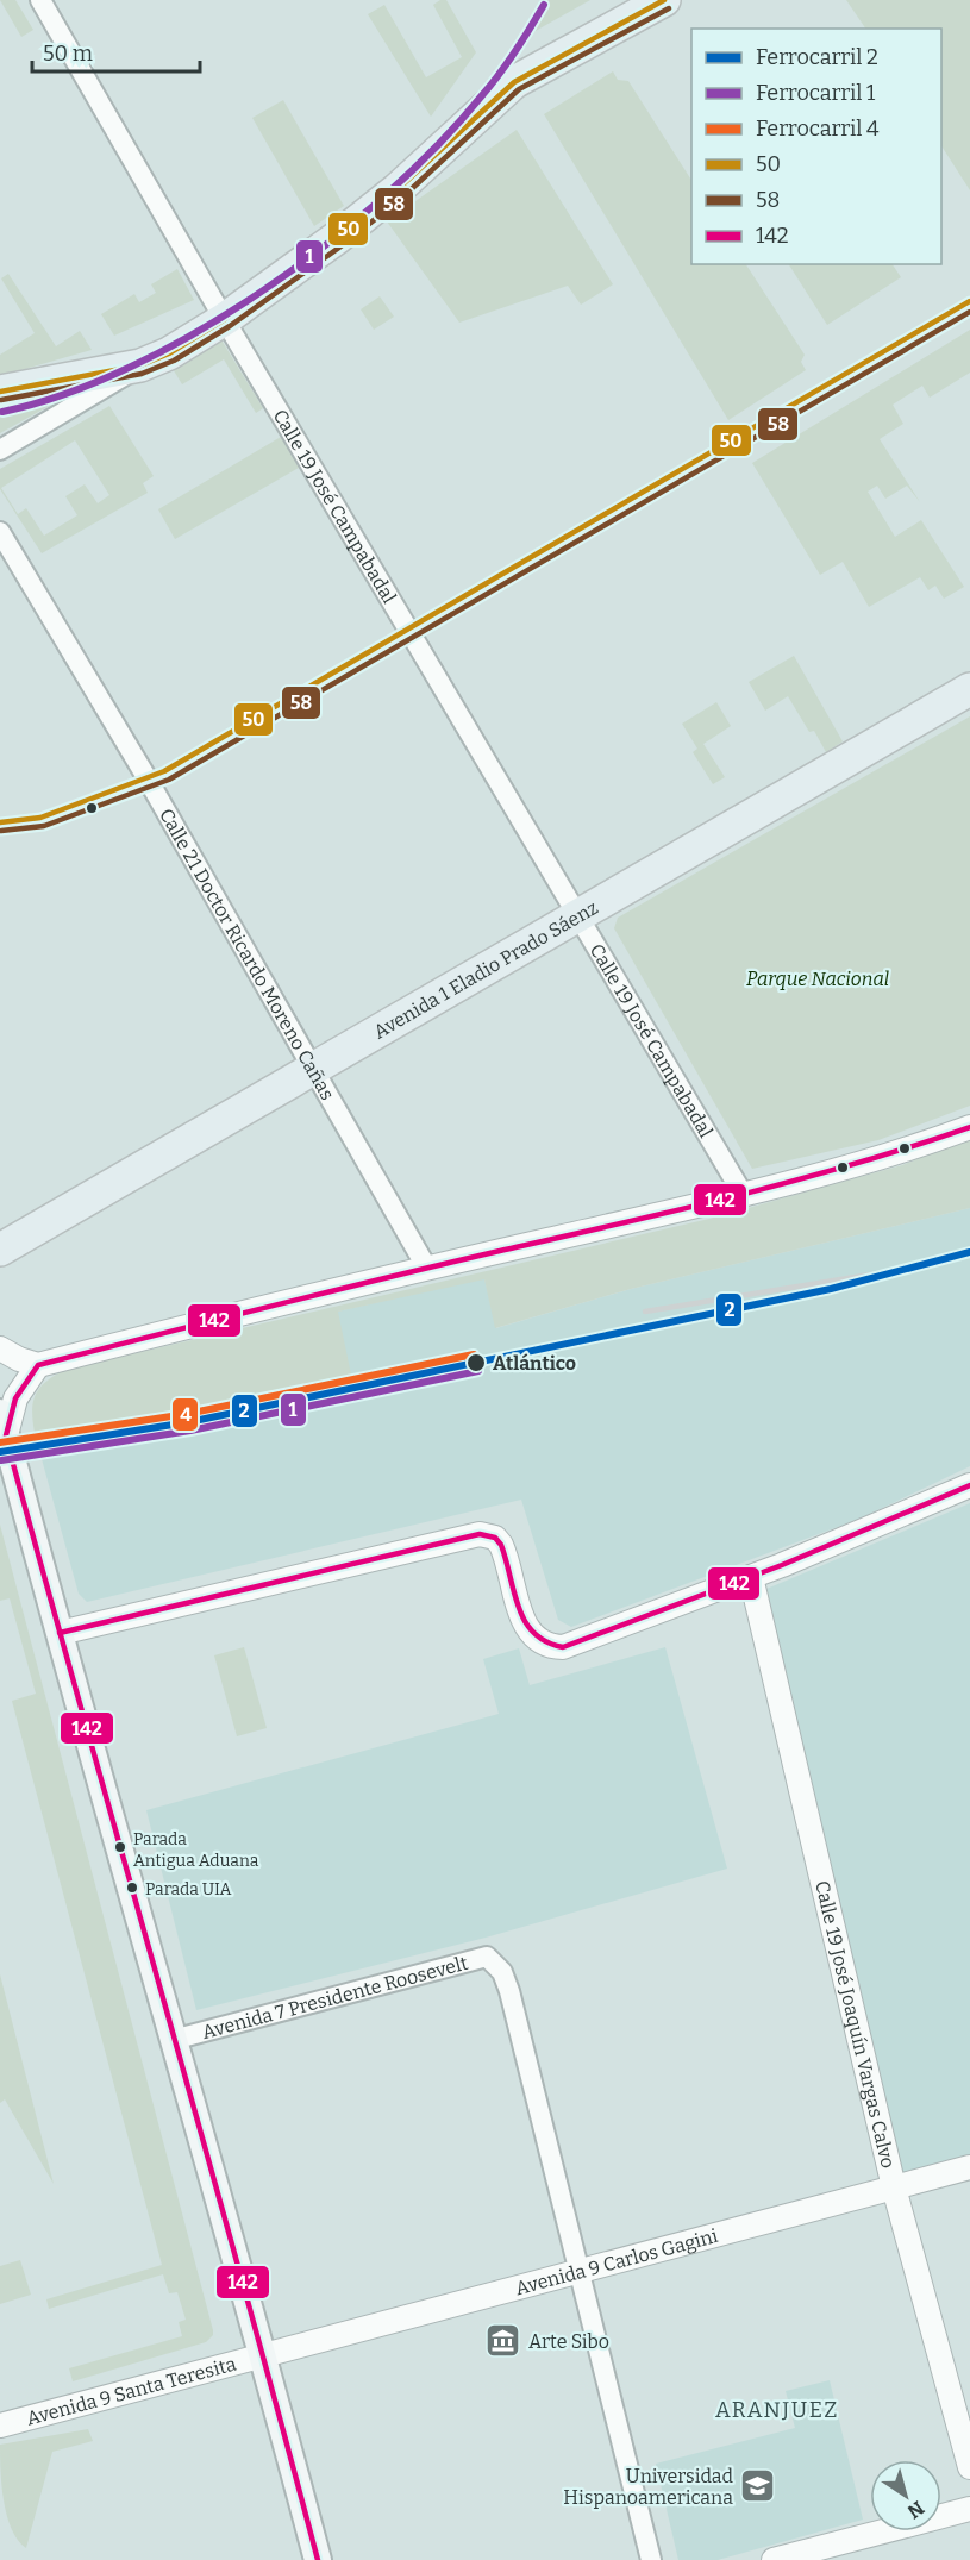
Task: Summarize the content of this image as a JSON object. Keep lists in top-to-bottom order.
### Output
{
  "streets": {
    "highway": ["Avenida 1 Eladio Prado Sáenz"],
    "street": [
      "Calle 19 José Campabadal",
      "Calle 21 Doctor Ricardo Moreno Cañas",
      "Avenida 7 Presidente Roosevelt",
      "Calle 19 José Joaquín Vargas Calvo",
      "Avenida 9 Carlos Gagini",
      "Avenida 9 Santa Teresita"
    ]
  },
  "crossings": [
    ["Calle 19 José Campabadal", "Avenida 1 Eladio Prado Sáenz"],
    ["Calle 21 Doctor Ricardo Moreno Cañas", "Avenida 1 Eladio Prado Sáenz"],
    ["Avenida 7 Presidente Roosevelt", "Avenida 9 Carlos Gagini"],
    ["Calle 19 José Joaquín Vargas Calvo", "Avenida 9 Carlos Gagini"],
    ["Avenida 9 Carlos Gagini", "Avenida 9 Santa Teresita"]
  ],
  "districts": ["ARANJUEZ"],
  "parks": ["Parque Nacional"],
  "places": {
    "other": ["Atlántico", "Parada Antigua Aduana", "Parada UIA"],
    "museum": ["Arte Sibo"],
    "school or university": ["Universidad Hispanoamericana"]
  },
  "lines": [
    "transit line 50",
    "rail line 1",
    "transit line 58",
    "transit line 142",
    "rail line 2",
    "rail line 4"
  ],
  "legend": [
    "Ferrocarril 2",
    "Ferrocarril 1",
    "Ferrocarril 4",
    "50",
    "58",
    "142"
  ],
  "scale_bar": "50 m",
  "north": "bottom right"
}
